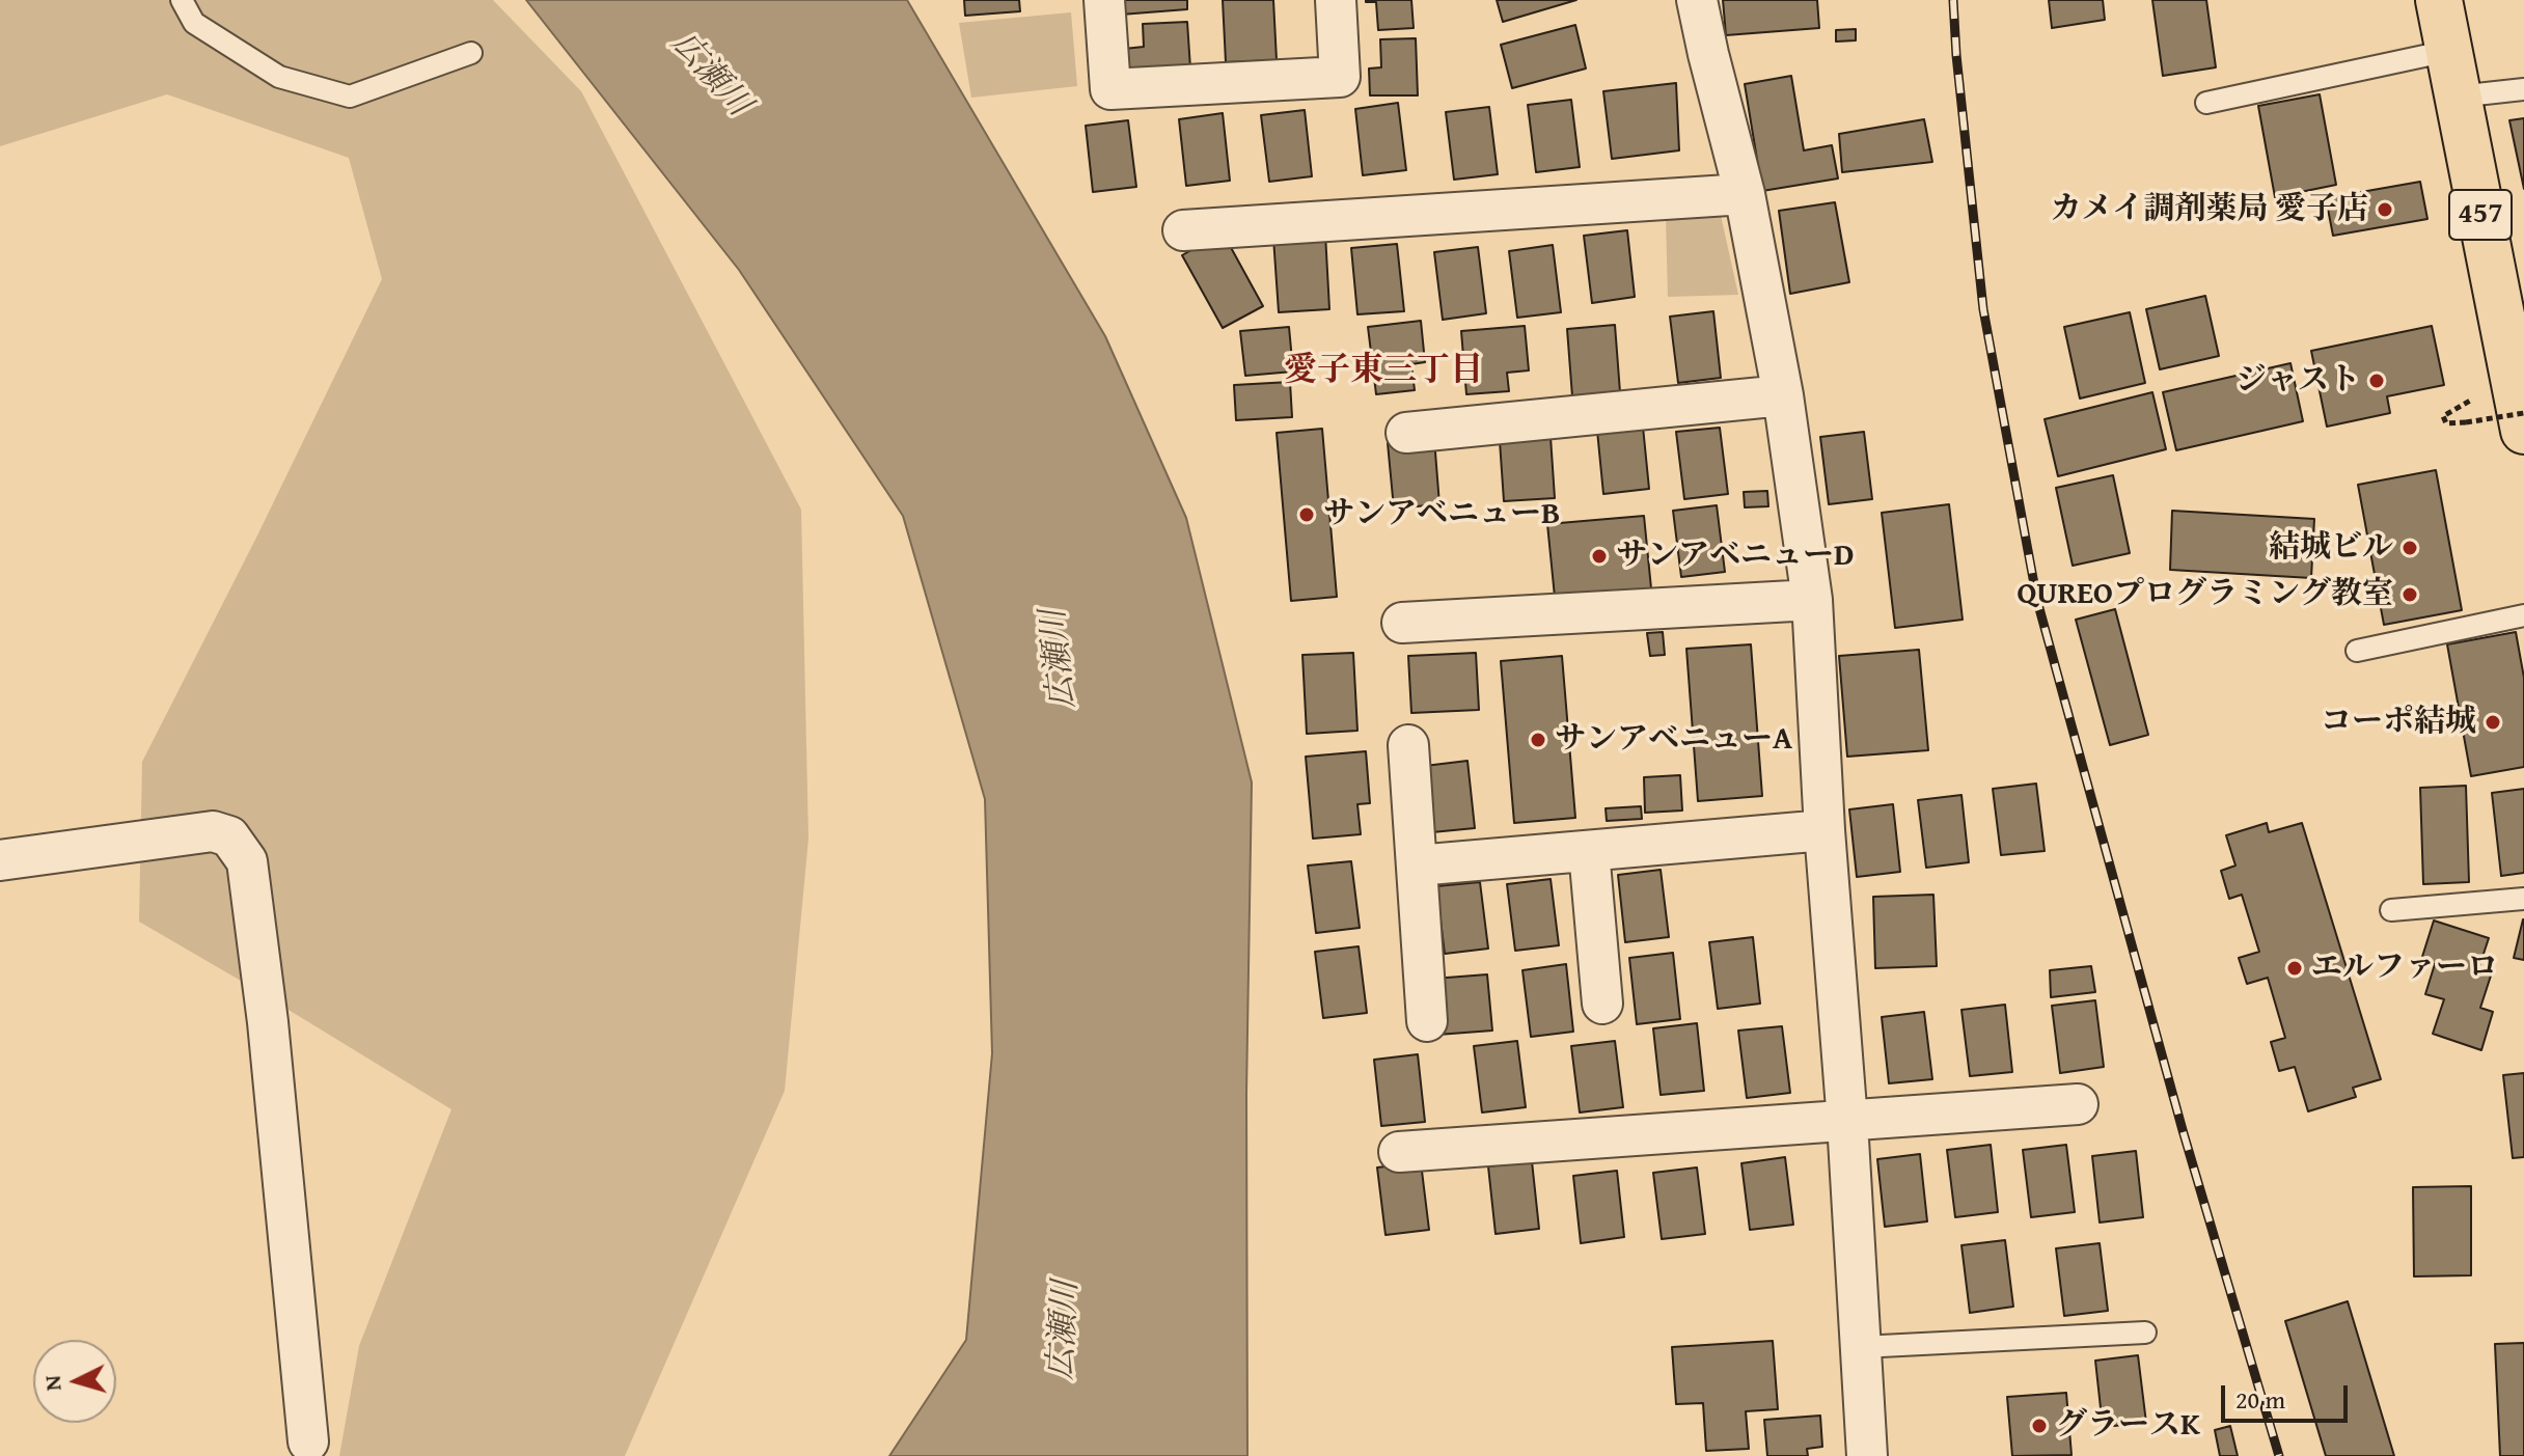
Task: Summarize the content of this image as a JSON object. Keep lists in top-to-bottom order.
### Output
{
  "streets": {
    "highway": ["457"]
  },
  "districts": ["愛子東三丁目"],
  "water": ["広瀬川"],
  "places": [
    "カメイ調剤薬局 愛子店",
    "ジャスト",
    "サンアベニューB",
    "結城ビル",
    "サンアベニューD",
    "QUREOプログラミング教室",
    "コーポ結城",
    "サンアベニューA",
    "エルファーロ",
    "グラースK"
  ],
  "scale_bar": "20 m",
  "north": "left"
}
